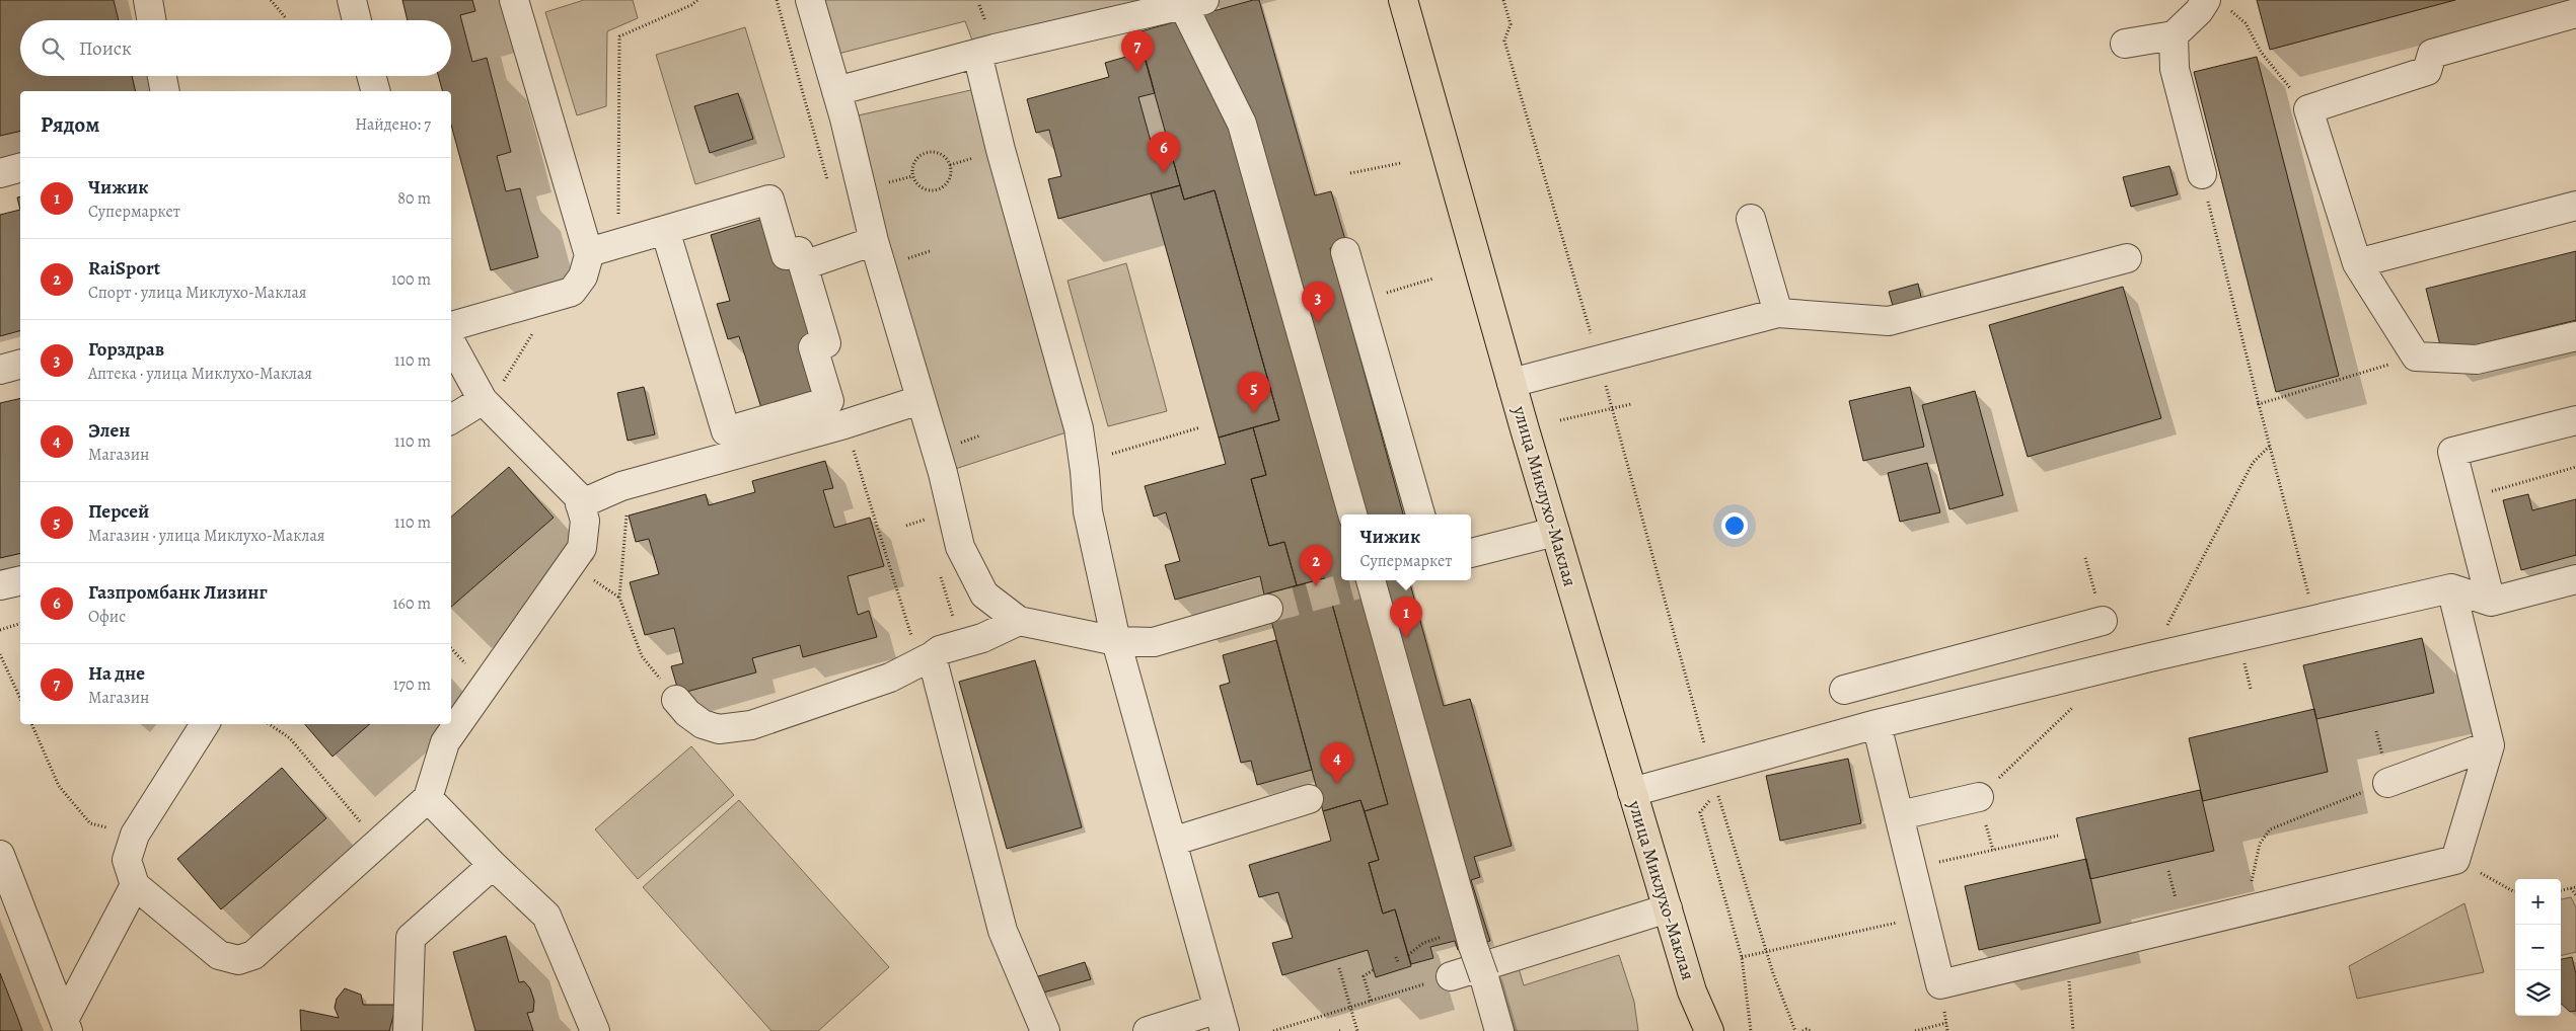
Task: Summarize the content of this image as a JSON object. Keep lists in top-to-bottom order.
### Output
{
  "streets": {
    "main road": ["улица Миклухо-Маклая"]
  },
  "page": {
    "search": "Поиск",
    "pins": [
      "7",
      "6",
      "3",
      "5",
      "2",
      "1",
      "4"
    ],
    "heading": ["Рядом", "Найдено: 7"],
    "list": [
      {
        "mark": "1",
        "name": "Чижик",
        "note": "Супермаркет",
        "value": "80 m"
      },
      {
        "mark": "2",
        "name": "RaiSport",
        "note": "Спорт · улица Миклухо-Маклая",
        "value": "100 m"
      },
      {
        "mark": "3",
        "name": "Горздрав",
        "note": "Аптека · улица Миклухо-Маклая",
        "value": "110 m"
      },
      {
        "mark": "4",
        "name": "Элен",
        "note": "Магазин",
        "value": "110 m"
      },
      {
        "mark": "5",
        "name": "Персей",
        "note": "Магазин · улица Миклухо-Маклая",
        "value": "110 m"
      },
      {
        "mark": "6",
        "name": "Газпромбанк Лизинг",
        "note": "Офис",
        "value": "160 m"
      },
      {
        "mark": "7",
        "name": "На дне",
        "note": "Магазин",
        "value": "170 m"
      }
    ],
    "popup": ["Чижик", "Супермаркет"],
    "map_buttons": ["+", "−"]
  }
}
